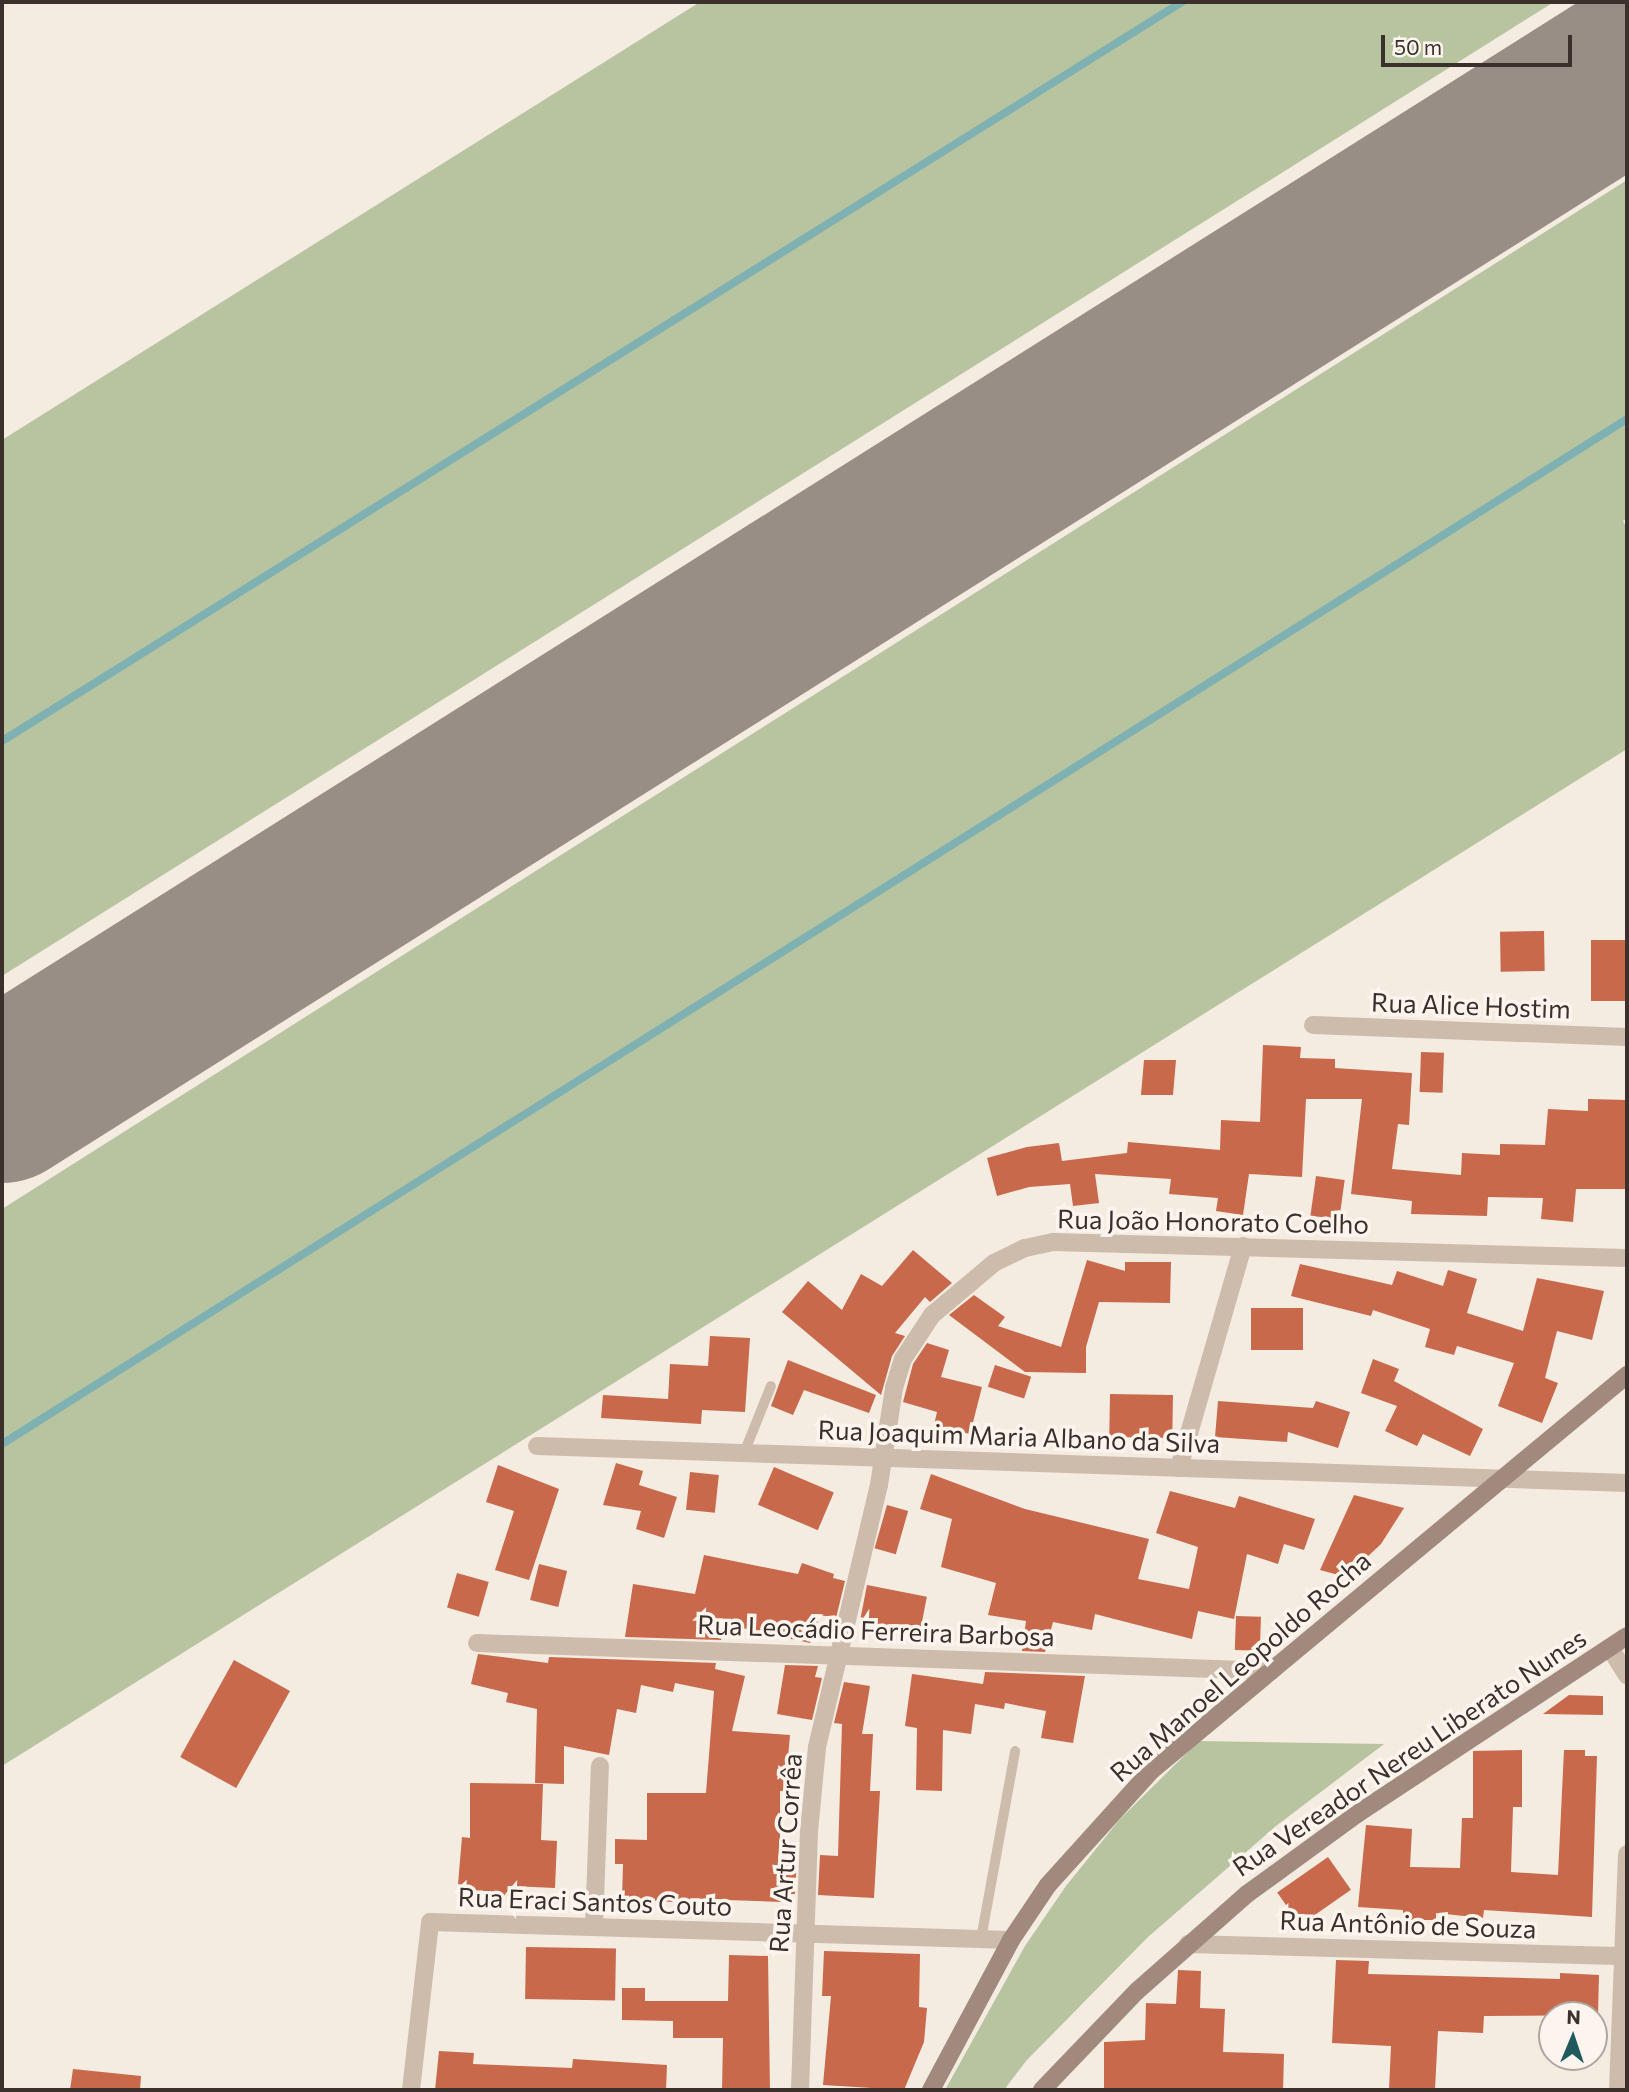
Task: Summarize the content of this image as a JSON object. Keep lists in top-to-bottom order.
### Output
{
  "streets": {
    "main road": ["Rua Manoel Leopoldo Rocha", "Rua Vereador Nereu Liberato Nunes"],
    "street": [
      "Rua Alice Hostim",
      "Rua João Honorato Coelho",
      "Rua Joaquim Maria Albano da Silva",
      "Rua Leocádio Ferreira Barbosa",
      "Rua Artur Corrêa",
      "Rua Eraci Santos Couto",
      "Rua Antônio de Souza"
    ]
  },
  "crossings": [
    ["Rua João Honorato Coelho", "Rua Joaquim Maria Albano da Silva"],
    ["Rua João Honorato Coelho", "Rua Artur Corrêa"],
    ["Rua Joaquim Maria Albano da Silva", "Rua Manoel Leopoldo Rocha"],
    ["Rua Joaquim Maria Albano da Silva", "Rua Artur Corrêa"],
    ["Rua Leocádio Ferreira Barbosa", "Rua Manoel Leopoldo Rocha"],
    ["Rua Leocádio Ferreira Barbosa", "Rua Artur Corrêa"],
    ["Rua Manoel Leopoldo Rocha", "Rua Eraci Santos Couto"],
    ["Rua Vereador Nereu Liberato Nunes", "Rua Antônio de Souza"],
    ["Rua Artur Corrêa", "Rua Eraci Santos Couto"]
  ],
  "scale_bar": "50 m",
  "north": "top"
}
